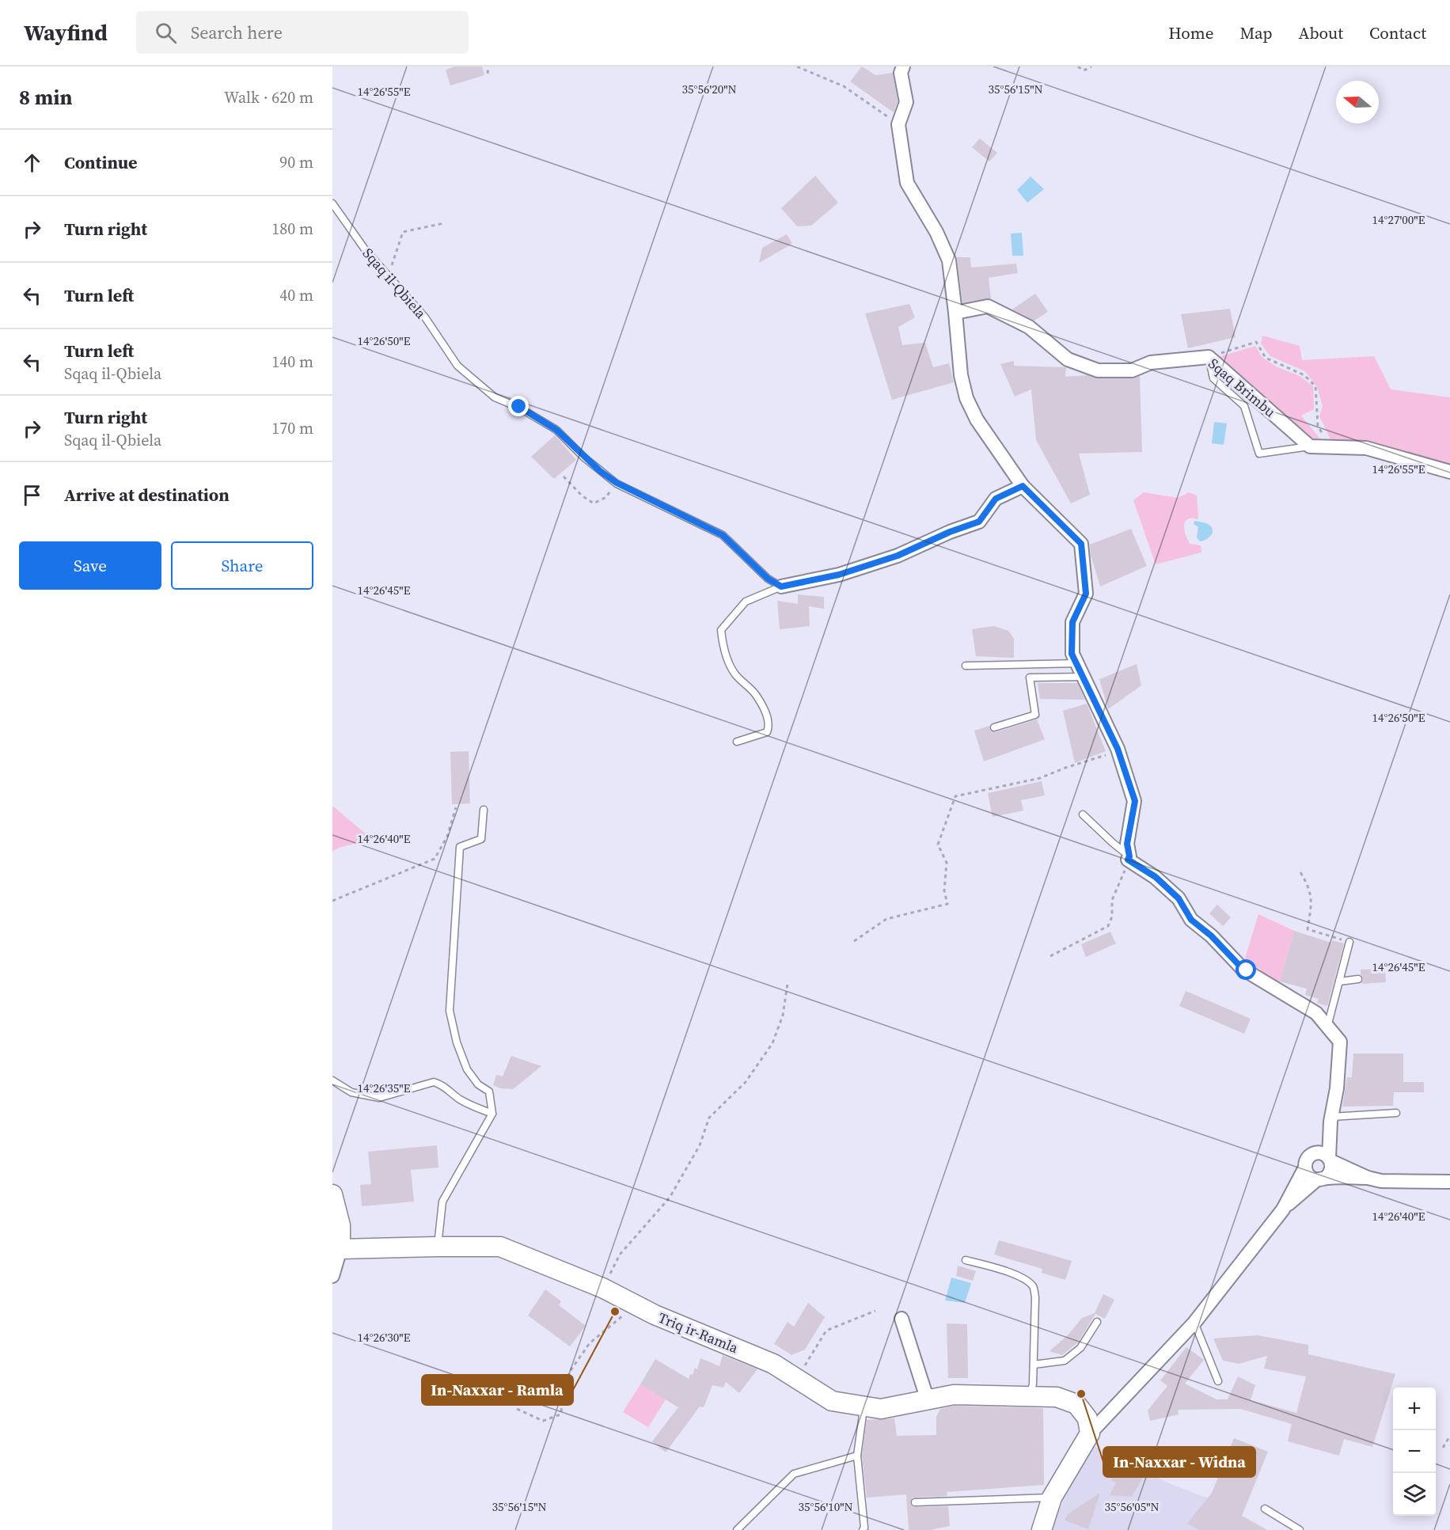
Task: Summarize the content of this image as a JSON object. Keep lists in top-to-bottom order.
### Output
{
  "streets": {
    "main road": ["Triq ir-Ramla"],
    "street": ["Sqaq Brimbu"],
    "lane": ["Sqaq il-Qbiela"]
  },
  "places": ["In-Naxxar - Ramla", "In-Naxxar - Widna"],
  "north": "left",
  "page": {
    "header": "Wayfind",
    "search": "Search here",
    "nav": [
      "Home",
      "Map",
      "About",
      "Contact"
    ],
    "heading": ["8 min", "Walk · 620 m"],
    "list": [
      ["Continue", "90 m"],
      ["Turn right", "180 m"],
      ["Turn left", "40 m"],
      ["Turn left", "Sqaq il-Qbiela", "140 m"],
      ["Turn right", "Sqaq il-Qbiela", "170 m"],
      "Arrive at destination"
    ],
    "buttons": ["Save", "Share"],
    "map_buttons": ["+", "−"]
  },
  "coordinates": [
    "35°56'20\"N",
    "35°56'15\"N",
    "14°26'55\"E",
    "14°27'00\"E",
    "14°26'50\"E",
    "14°26'45\"E",
    "14°26'40\"E",
    "14°26'35\"E",
    "14°26'30\"E",
    "35°56'10\"N",
    "35°56'05\"N"
  ]
}
